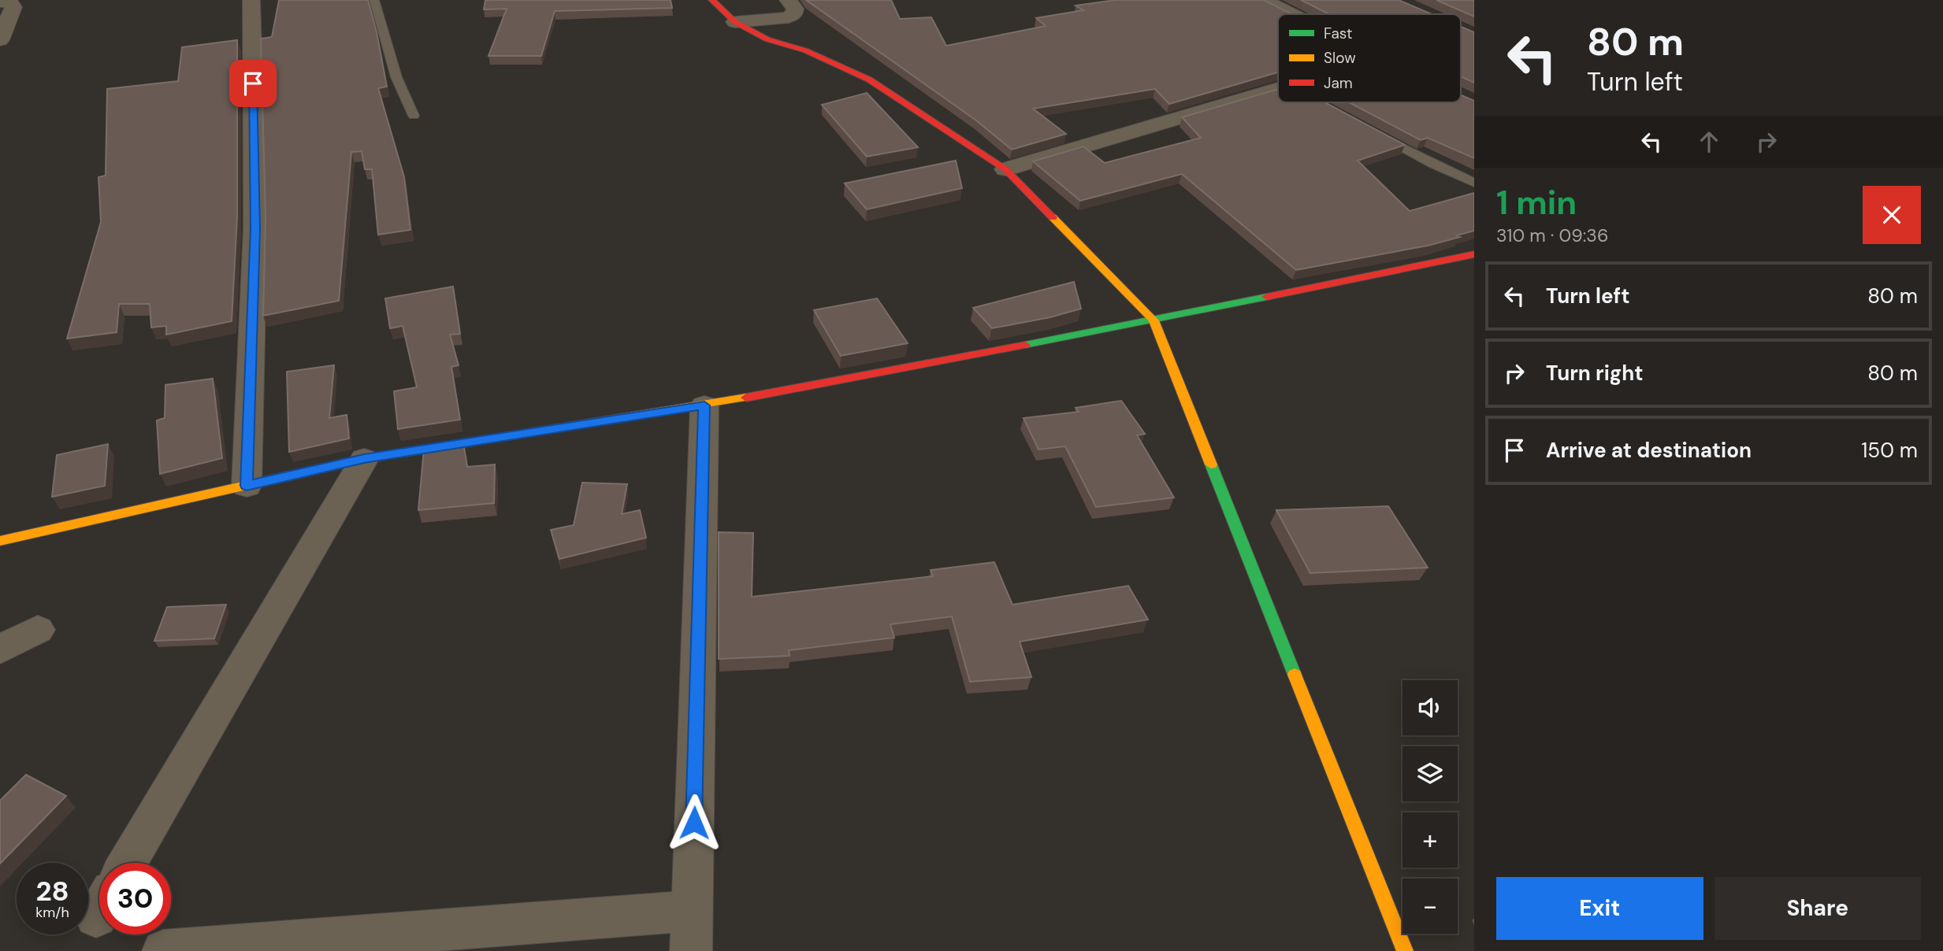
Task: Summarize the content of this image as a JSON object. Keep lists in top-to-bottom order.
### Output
{
  "legend": ["Fast", "Slow", "Jam"],
  "page": {
    "turn": ["80 m", "Turn left"],
    "heading": ["1 min", "310 m · 09:36"],
    "list": [
      {
        "name": "Turn left",
        "value": "80 m"
      },
      {
        "name": "Turn right",
        "value": "80 m"
      },
      {
        "name": "Arrive at destination",
        "value": "150 m"
      }
    ],
    "map_buttons": ["+", "−"],
    "speed": "28 km/h",
    "limit": "30",
    "buttons": ["Exit", "Share"]
  }
}
